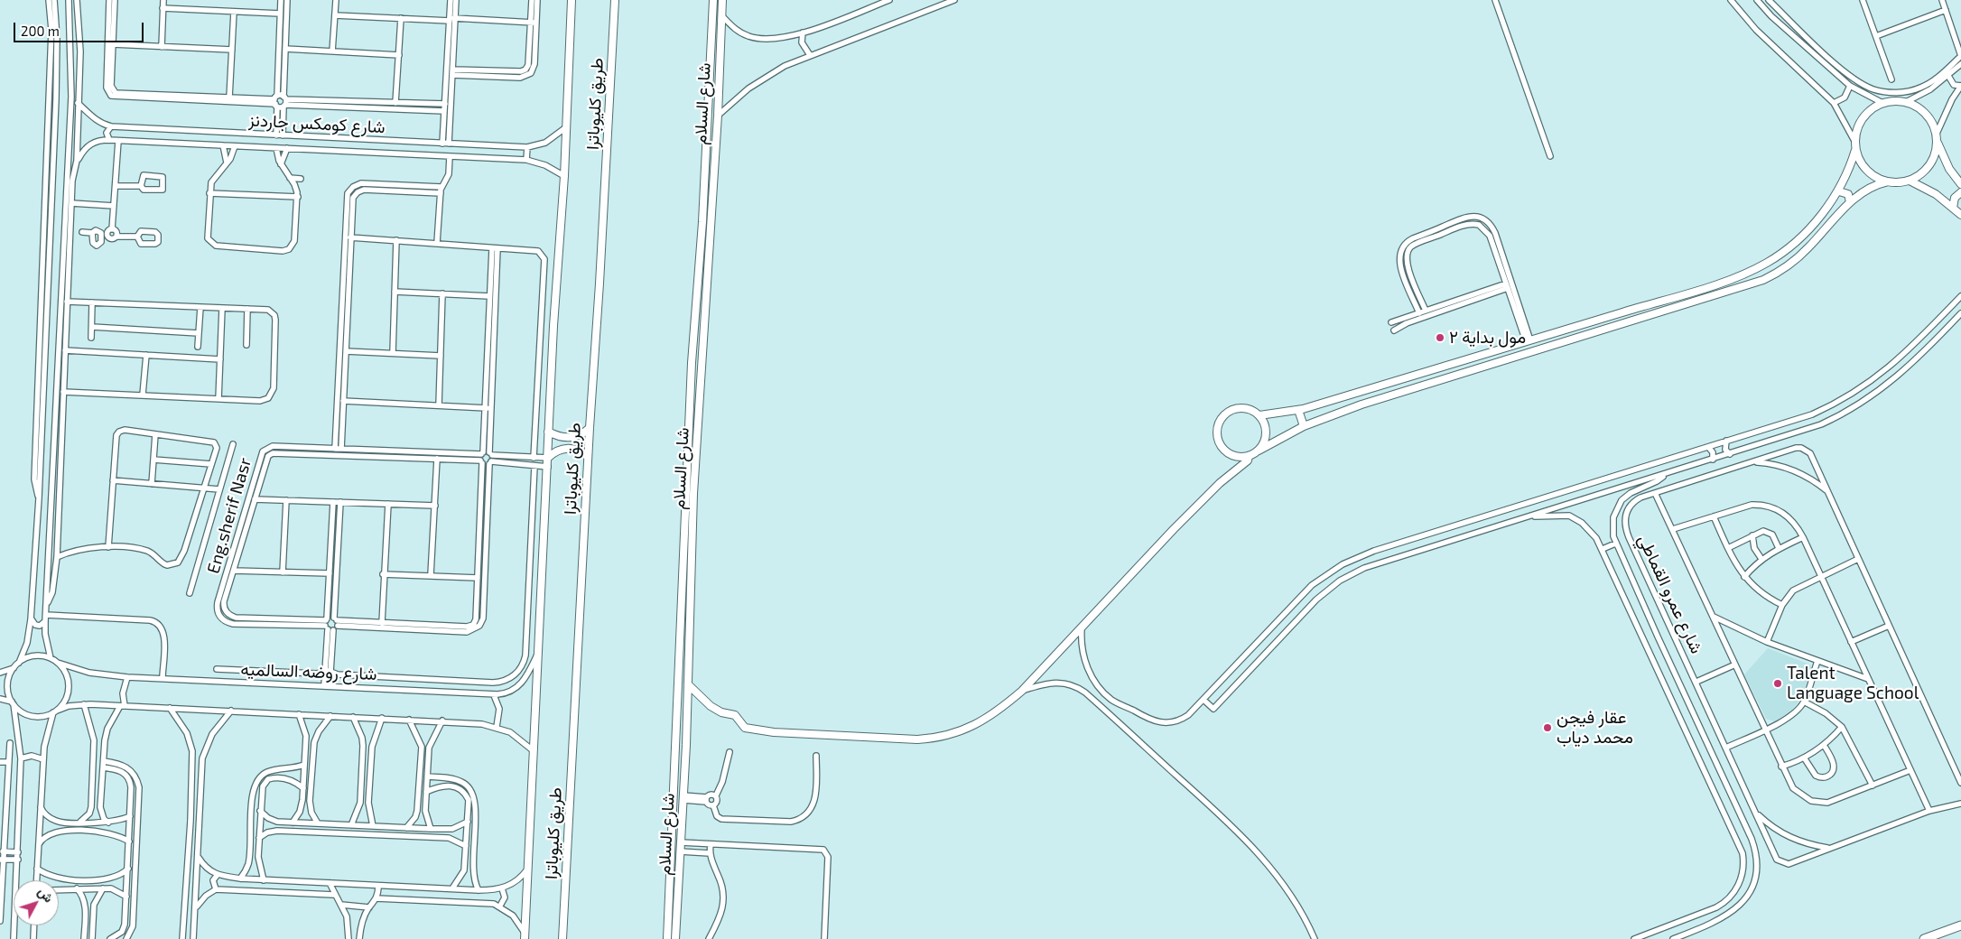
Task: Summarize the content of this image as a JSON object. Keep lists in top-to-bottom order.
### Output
{
  "streets": {
    "main road": ["طريق كليوباترا", "شارع السلام"],
    "street": [
      "شارع كومكس جاردنز",
      "Eng.sherif Nasr",
      "شارع عمرو القماطي",
      "شارع روضه السالميه"
    ]
  },
  "crossings": [
    ["طريق كليوباترا", "شارع كومكس جاردنز"],
    ["طريق كليوباترا", "Eng.sherif Nasr"],
    ["طريق كليوباترا", "شارع روضه السالميه"]
  ],
  "places": ["مول بداية ۲", "Talent Language School", "عقار فيجن محمد دياب"],
  "scale_bar": "200 m",
  "north": "top right"
}
